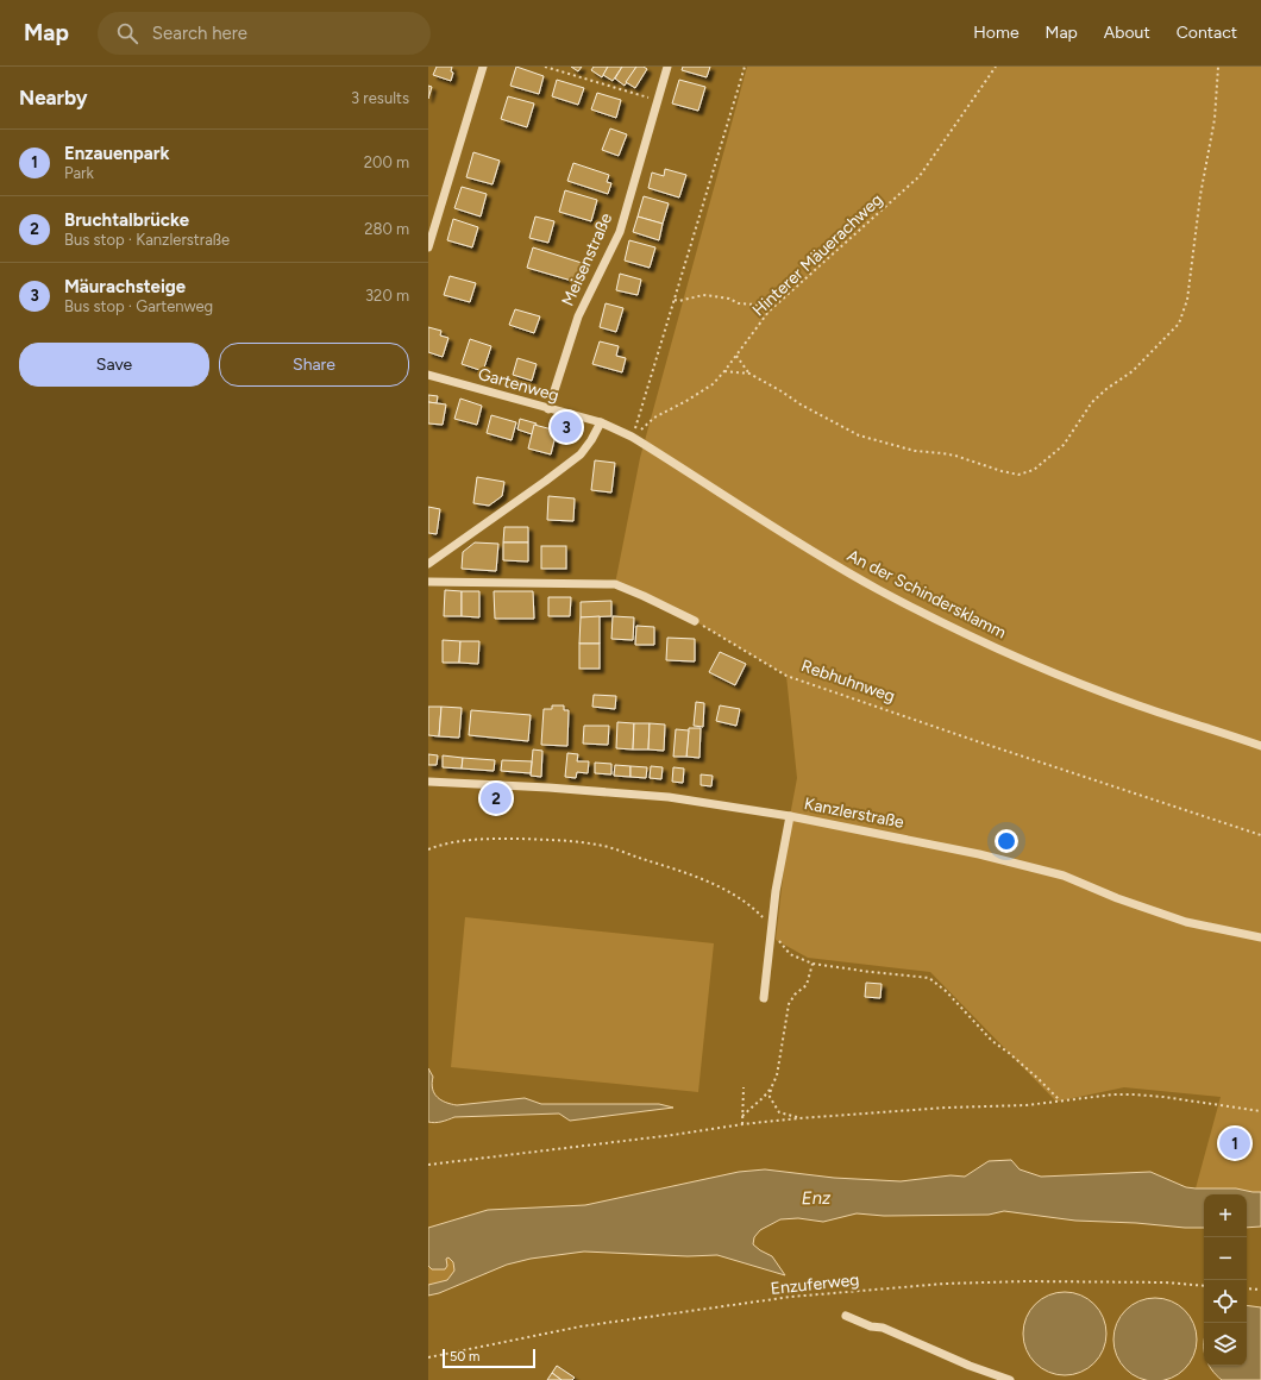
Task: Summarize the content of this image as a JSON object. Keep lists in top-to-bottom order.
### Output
{
  "streets": {
    "street": [
      "Meisenstraße",
      "Gartenweg",
      "An der Schindersklamm",
      "Kanzlerstraße"
    ],
    "path": ["Hinterer Mäuerachweg", "Rebhuhnweg", "Enzuferweg"]
  },
  "crossings": [
    ["Hinterer Mäuerachweg", "An der Schindersklamm"],
    ["Meisenstraße", "Gartenweg"],
    ["Gartenweg", "An der Schindersklamm"]
  ],
  "water": ["Enz"],
  "scale_bar": "50 m",
  "page": {
    "header": "Map",
    "search": "Search here",
    "nav": [
      "Home",
      "Map",
      "About",
      "Contact"
    ],
    "heading": ["Nearby", "3 results"],
    "list": [
      {
        "mark": "1",
        "name": "Enzauenpark",
        "note": "Park",
        "value": "200 m"
      },
      {
        "mark": "2",
        "name": "Bruchtalbrücke",
        "note": "Bus stop · Kanzlerstraße",
        "value": "280 m"
      },
      {
        "mark": "3",
        "name": "Mäurachsteige",
        "note": "Bus stop · Gartenweg",
        "value": "320 m"
      }
    ],
    "buttons": ["Save", "Share"],
    "pins": ["3", "2", "1"],
    "map_buttons": ["+", "−"],
    "scale": "50 m"
  }
}
